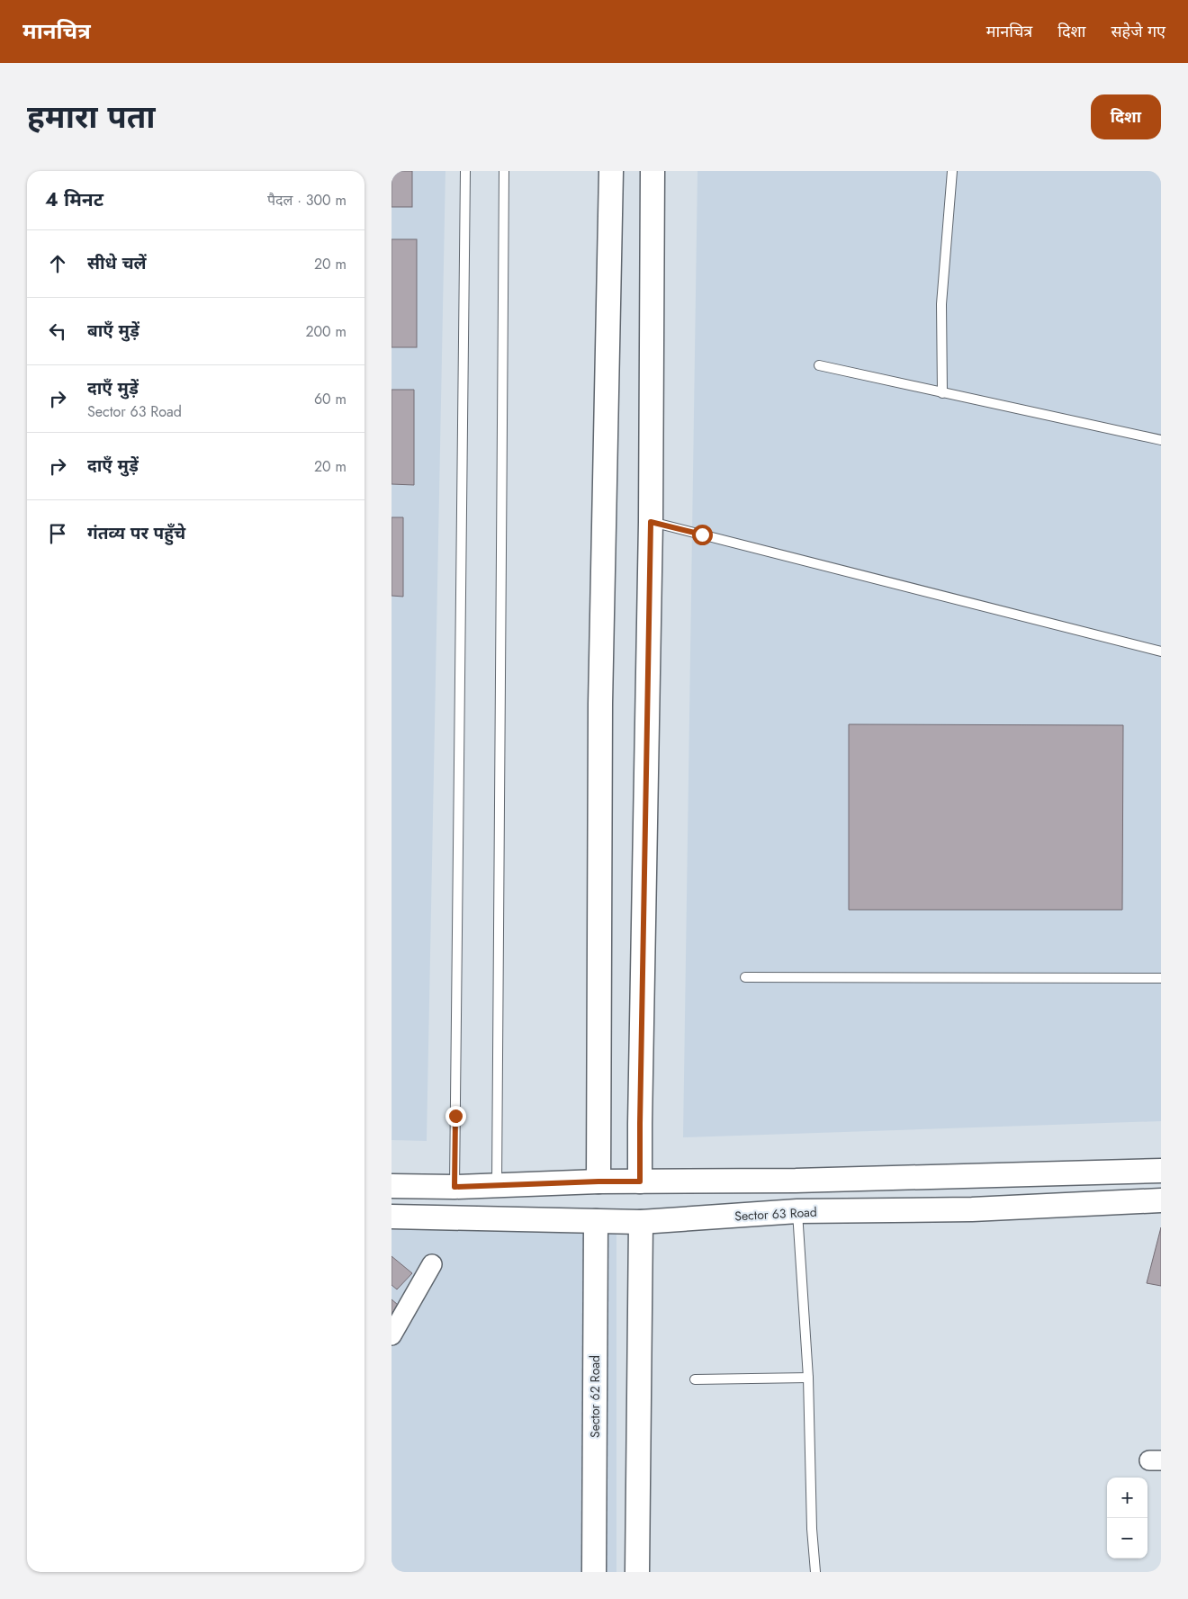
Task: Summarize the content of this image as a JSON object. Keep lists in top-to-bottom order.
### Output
{
  "streets": {
    "street": ["Sector 63 Road", "Sector 62 Road"]
  },
  "crossings": [
    ["Sector 63 Road", "Sector 62 Road"]
  ],
  "page": {
    "header": "मानचित्र",
    "nav": ["मानचित्र", "दिशा", "सहेजे गए"],
    "title": "हमारा पता",
    "buttons": "दिशा",
    "heading": ["4 मिनट", "पैदल · 300 m"],
    "list": [
      ["सीधे चलें", "20 m"],
      ["बाएँ मुड़ें", "200 m"],
      ["दाएँ मुड़ें", "Sector 63 Road", "60 m"],
      ["दाएँ मुड़ें", "20 m"],
      "गंतव्य पर पहुँचे"
    ],
    "map_buttons": ["+", "−"]
  }
}
